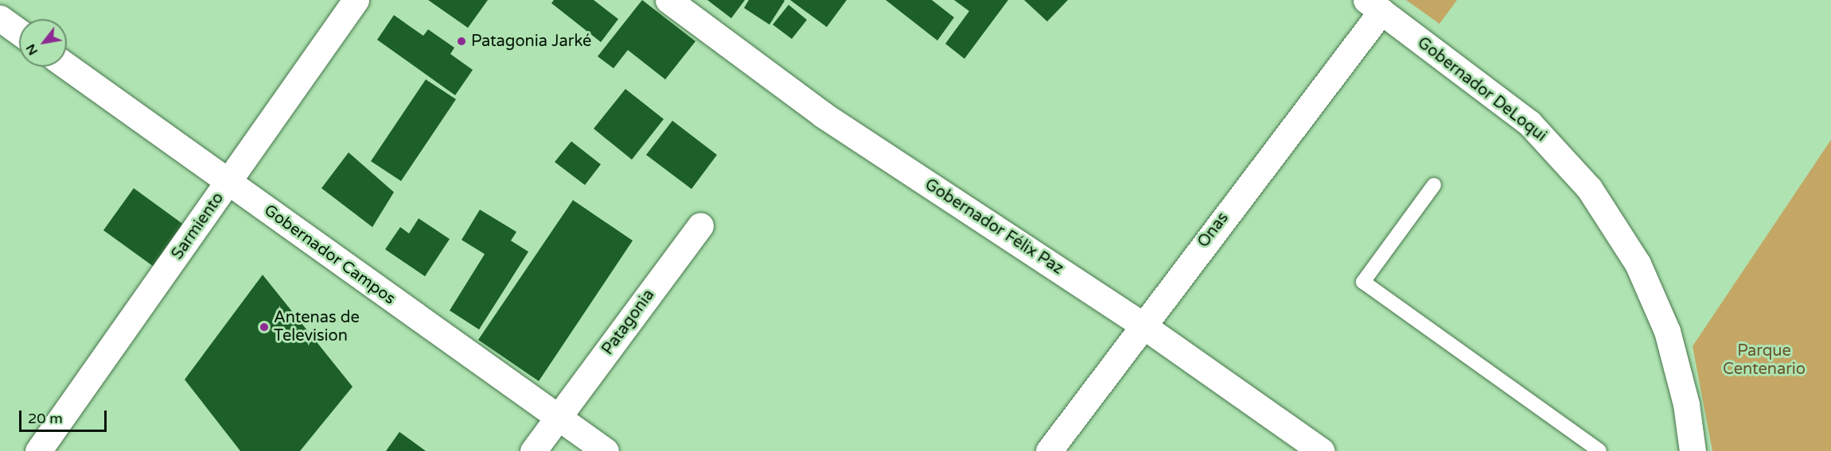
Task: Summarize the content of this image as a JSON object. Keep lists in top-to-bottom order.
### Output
{
  "streets": {
    "street": [
      "Gobernador DeLoqui",
      "Sarmiento",
      "Gobernador Félix Paz",
      "Onas",
      "Gobernador Campos",
      "Patagonia"
    ]
  },
  "crossings": [
    ["Gobernador DeLoqui", "Onas"],
    ["Sarmiento", "Gobernador Campos"],
    ["Gobernador Félix Paz", "Onas"],
    ["Gobernador Campos", "Patagonia"]
  ],
  "parks": ["Parque Centenario"],
  "places": ["Patagonia Jarké", "Antenas de Television"],
  "scale_bar": "20 m",
  "north": "bottom left"
}
